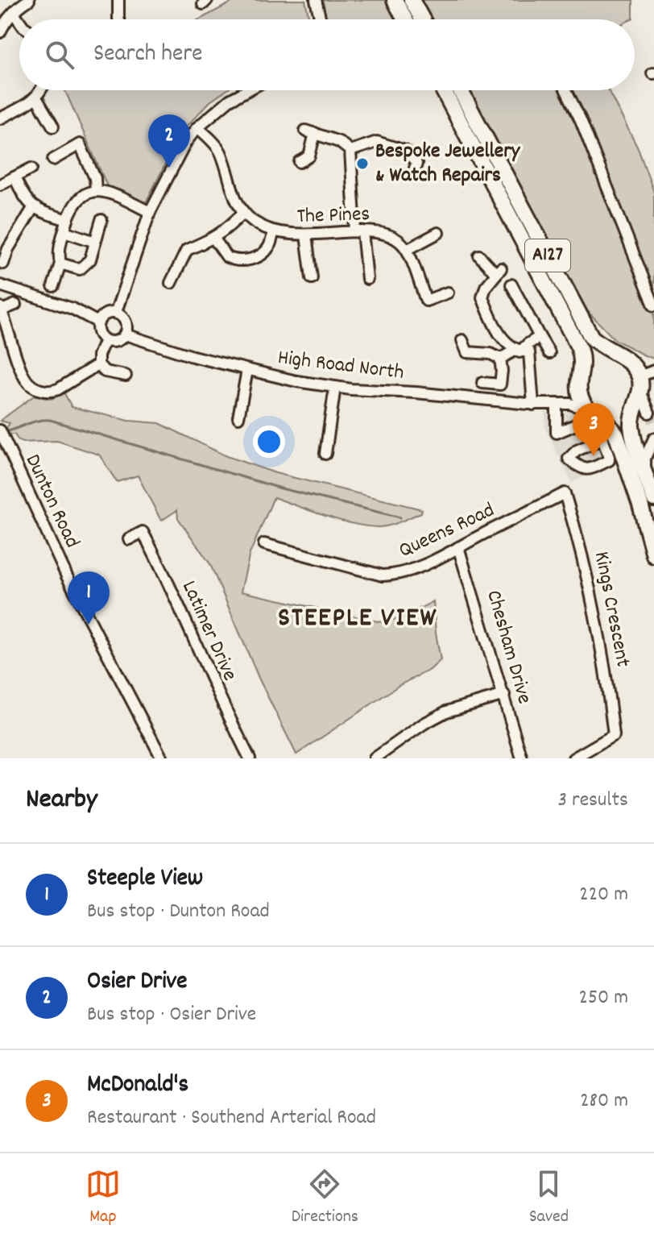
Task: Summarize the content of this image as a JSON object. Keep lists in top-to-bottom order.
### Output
{
  "streets": {
    "highway": ["A127"],
    "street": [
      "The Pines",
      "High Road North",
      "Dunton Road",
      "Queens Road",
      "Kings Crescent",
      "Latimer Drive",
      "Chesham Drive"
    ]
  },
  "crossings": [
    ["A127", "High Road North"],
    ["Queens Road", "Kings Crescent"],
    ["Queens Road", "Chesham Drive"]
  ],
  "districts": ["STEEPLE VIEW"],
  "places": ["Bespoke Jewellery & Watch Repairs"],
  "page": {
    "search": "Search here",
    "pins": ["2", "3", "1"],
    "heading": ["Nearby", "3 results"],
    "list": [
      {
        "mark": "1",
        "name": "Steeple View",
        "note": "Bus stop · Dunton Road",
        "value": "220 m"
      },
      {
        "mark": "2",
        "name": "Osier Drive",
        "note": "Bus stop · Osier Drive",
        "value": "250 m"
      },
      {
        "mark": "3",
        "name": "McDonald's",
        "note": "Restaurant · Southend Arterial Road",
        "value": "280 m"
      }
    ],
    "nav": ["Map", "Directions", "Saved"]
  }
}
